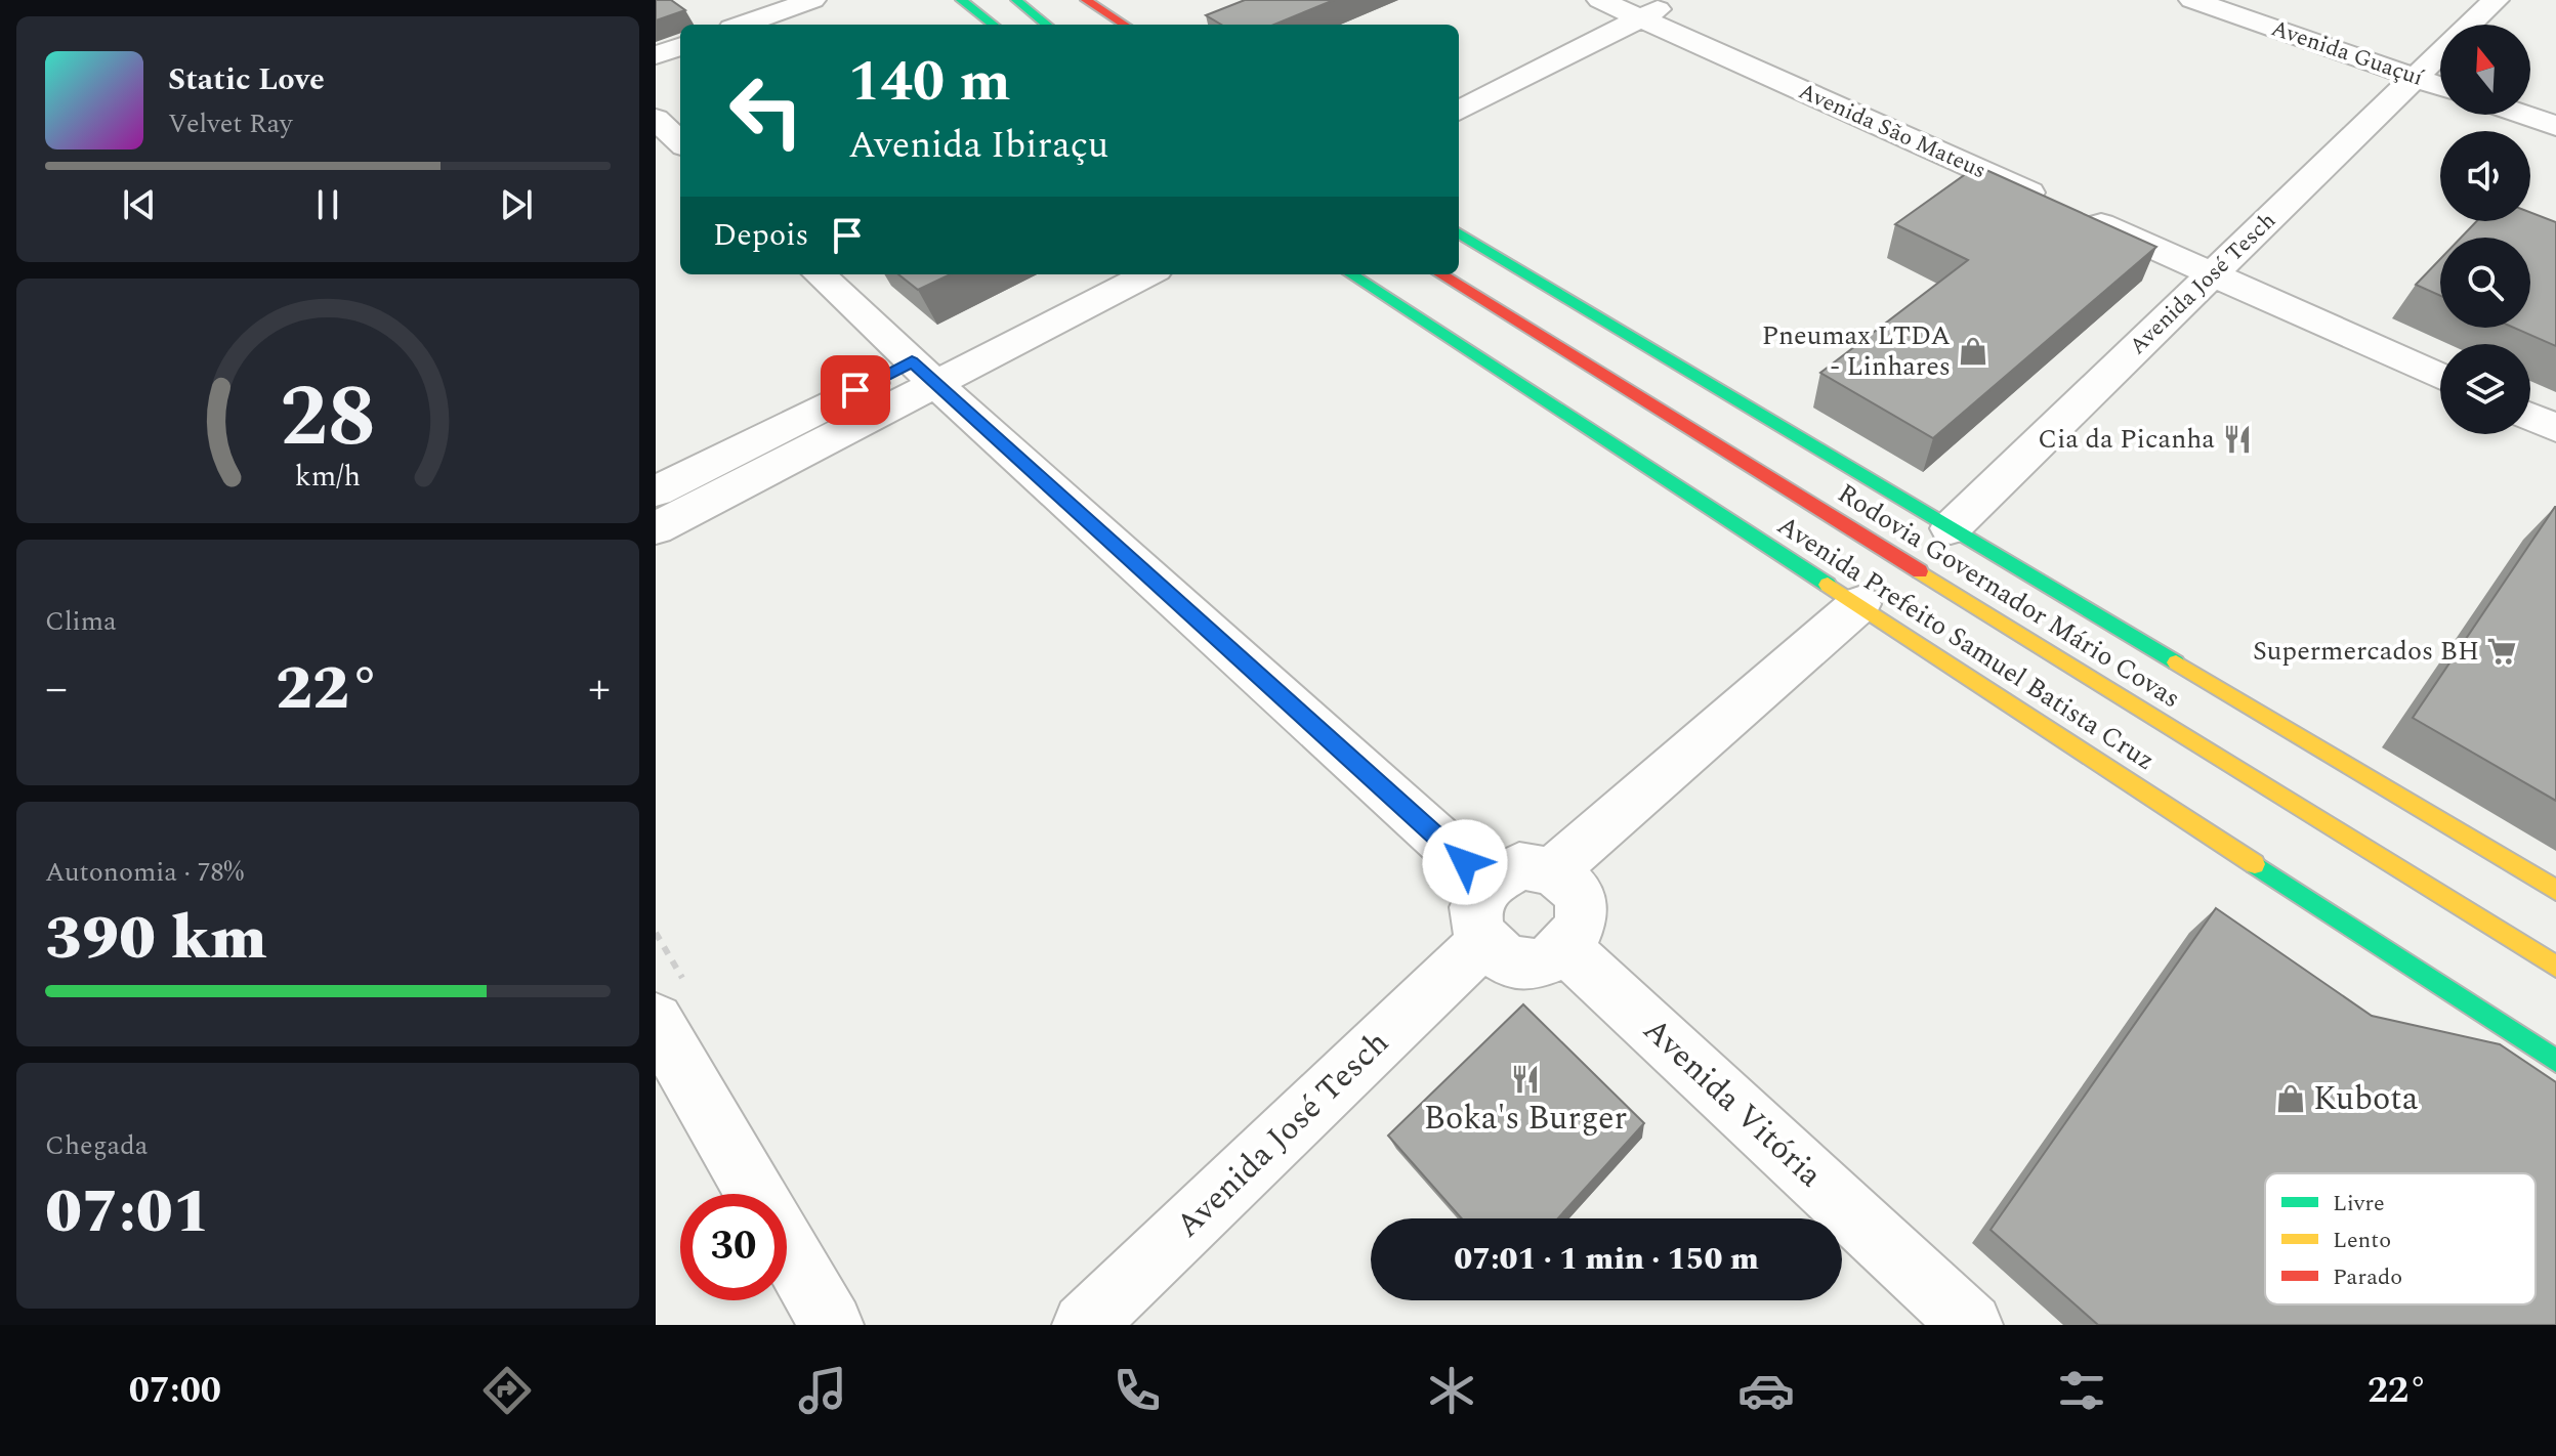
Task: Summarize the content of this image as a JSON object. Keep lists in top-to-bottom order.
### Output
{
  "streets": {
    "main road": ["Rodovia Governador Mário Covas", "Avenida Prefeito Samuel Batista Cruz"],
    "street": [
      "Avenida Guaçuí",
      "Avenida São Mateus",
      "Avenida José Tesch",
      "Avenida Vitória"
    ]
  },
  "crossings": [
    ["Avenida Guaçuí", "Avenida José Tesch"],
    ["Avenida José Tesch", "Avenida Vitória"]
  ],
  "places": {
    "shop": ["Pneumax LTDA - Linhares", "Kubota"],
    "restaurant": ["Cia da Picanha", "Boka's Burger"],
    "supermarket": ["Supermercados BH"]
  },
  "legend": ["Livre", "Lento", "Parado"],
  "north": "top",
  "page": {
    "turn": ["140 m", "Avenida Ibiraçu"],
    "song": ["Static Love", "Velvet Ray"],
    "then": "Depois",
    "tile": [
      "Clima",
      ["Autonomia · 78%", "390 km"],
      ["Chegada", "07:01"]
    ],
    "heat": ["−", "22°", "+"],
    "limit": "30",
    "trip": "07:01 · 1 min · 150 m",
    "tabs": ["07:00", "22°"],
    "gauge": ["28", "km/h"]
  }
}
